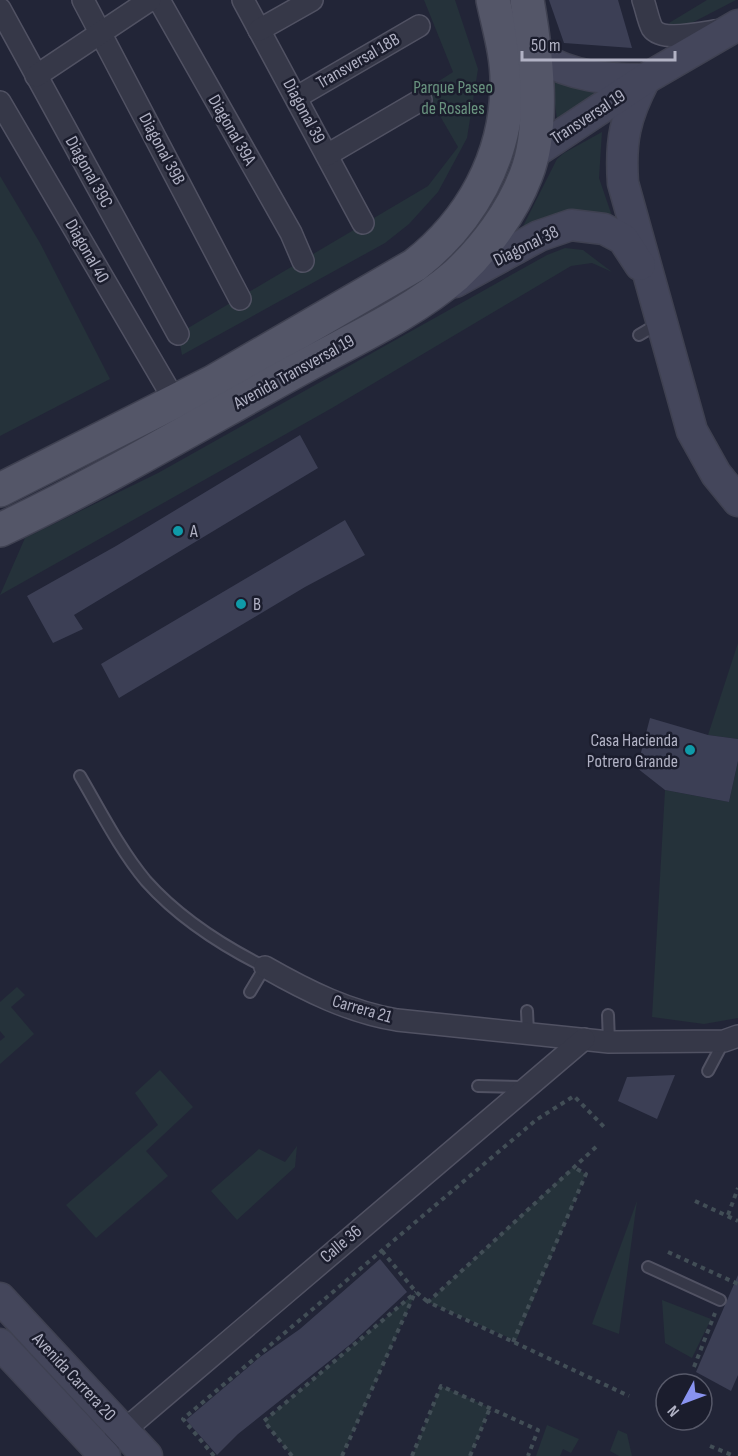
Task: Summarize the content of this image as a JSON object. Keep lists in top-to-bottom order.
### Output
{
  "streets": {
    "main road": ["Avenida Transversal 19"],
    "street": [
      "Transversal 18B",
      "Diagonal 39",
      "Transversal 19",
      "Diagonal 39A",
      "Diagonal 39B",
      "Diagonal 39C",
      "Diagonal 38",
      "Diagonal 40",
      "Carrera 21",
      "Calle 36",
      "Avenida Carrera 20"
    ]
  },
  "crossings": [
    ["Transversal 18B", "Diagonal 39"],
    ["Transversal 19", "Diagonal 38"],
    ["Transversal 19", "Avenida Transversal 19"],
    ["Diagonal 38", "Avenida Transversal 19"],
    ["Diagonal 40", "Avenida Transversal 19"],
    ["Carrera 21", "Calle 36"],
    ["Calle 36", "Avenida Carrera 20"]
  ],
  "parks": ["Parque Paseo de Rosales"],
  "places": ["A", "B", "Casa Hacienda Potrero Grande"],
  "scale_bar": "50 m",
  "north": "bottom left"
}
